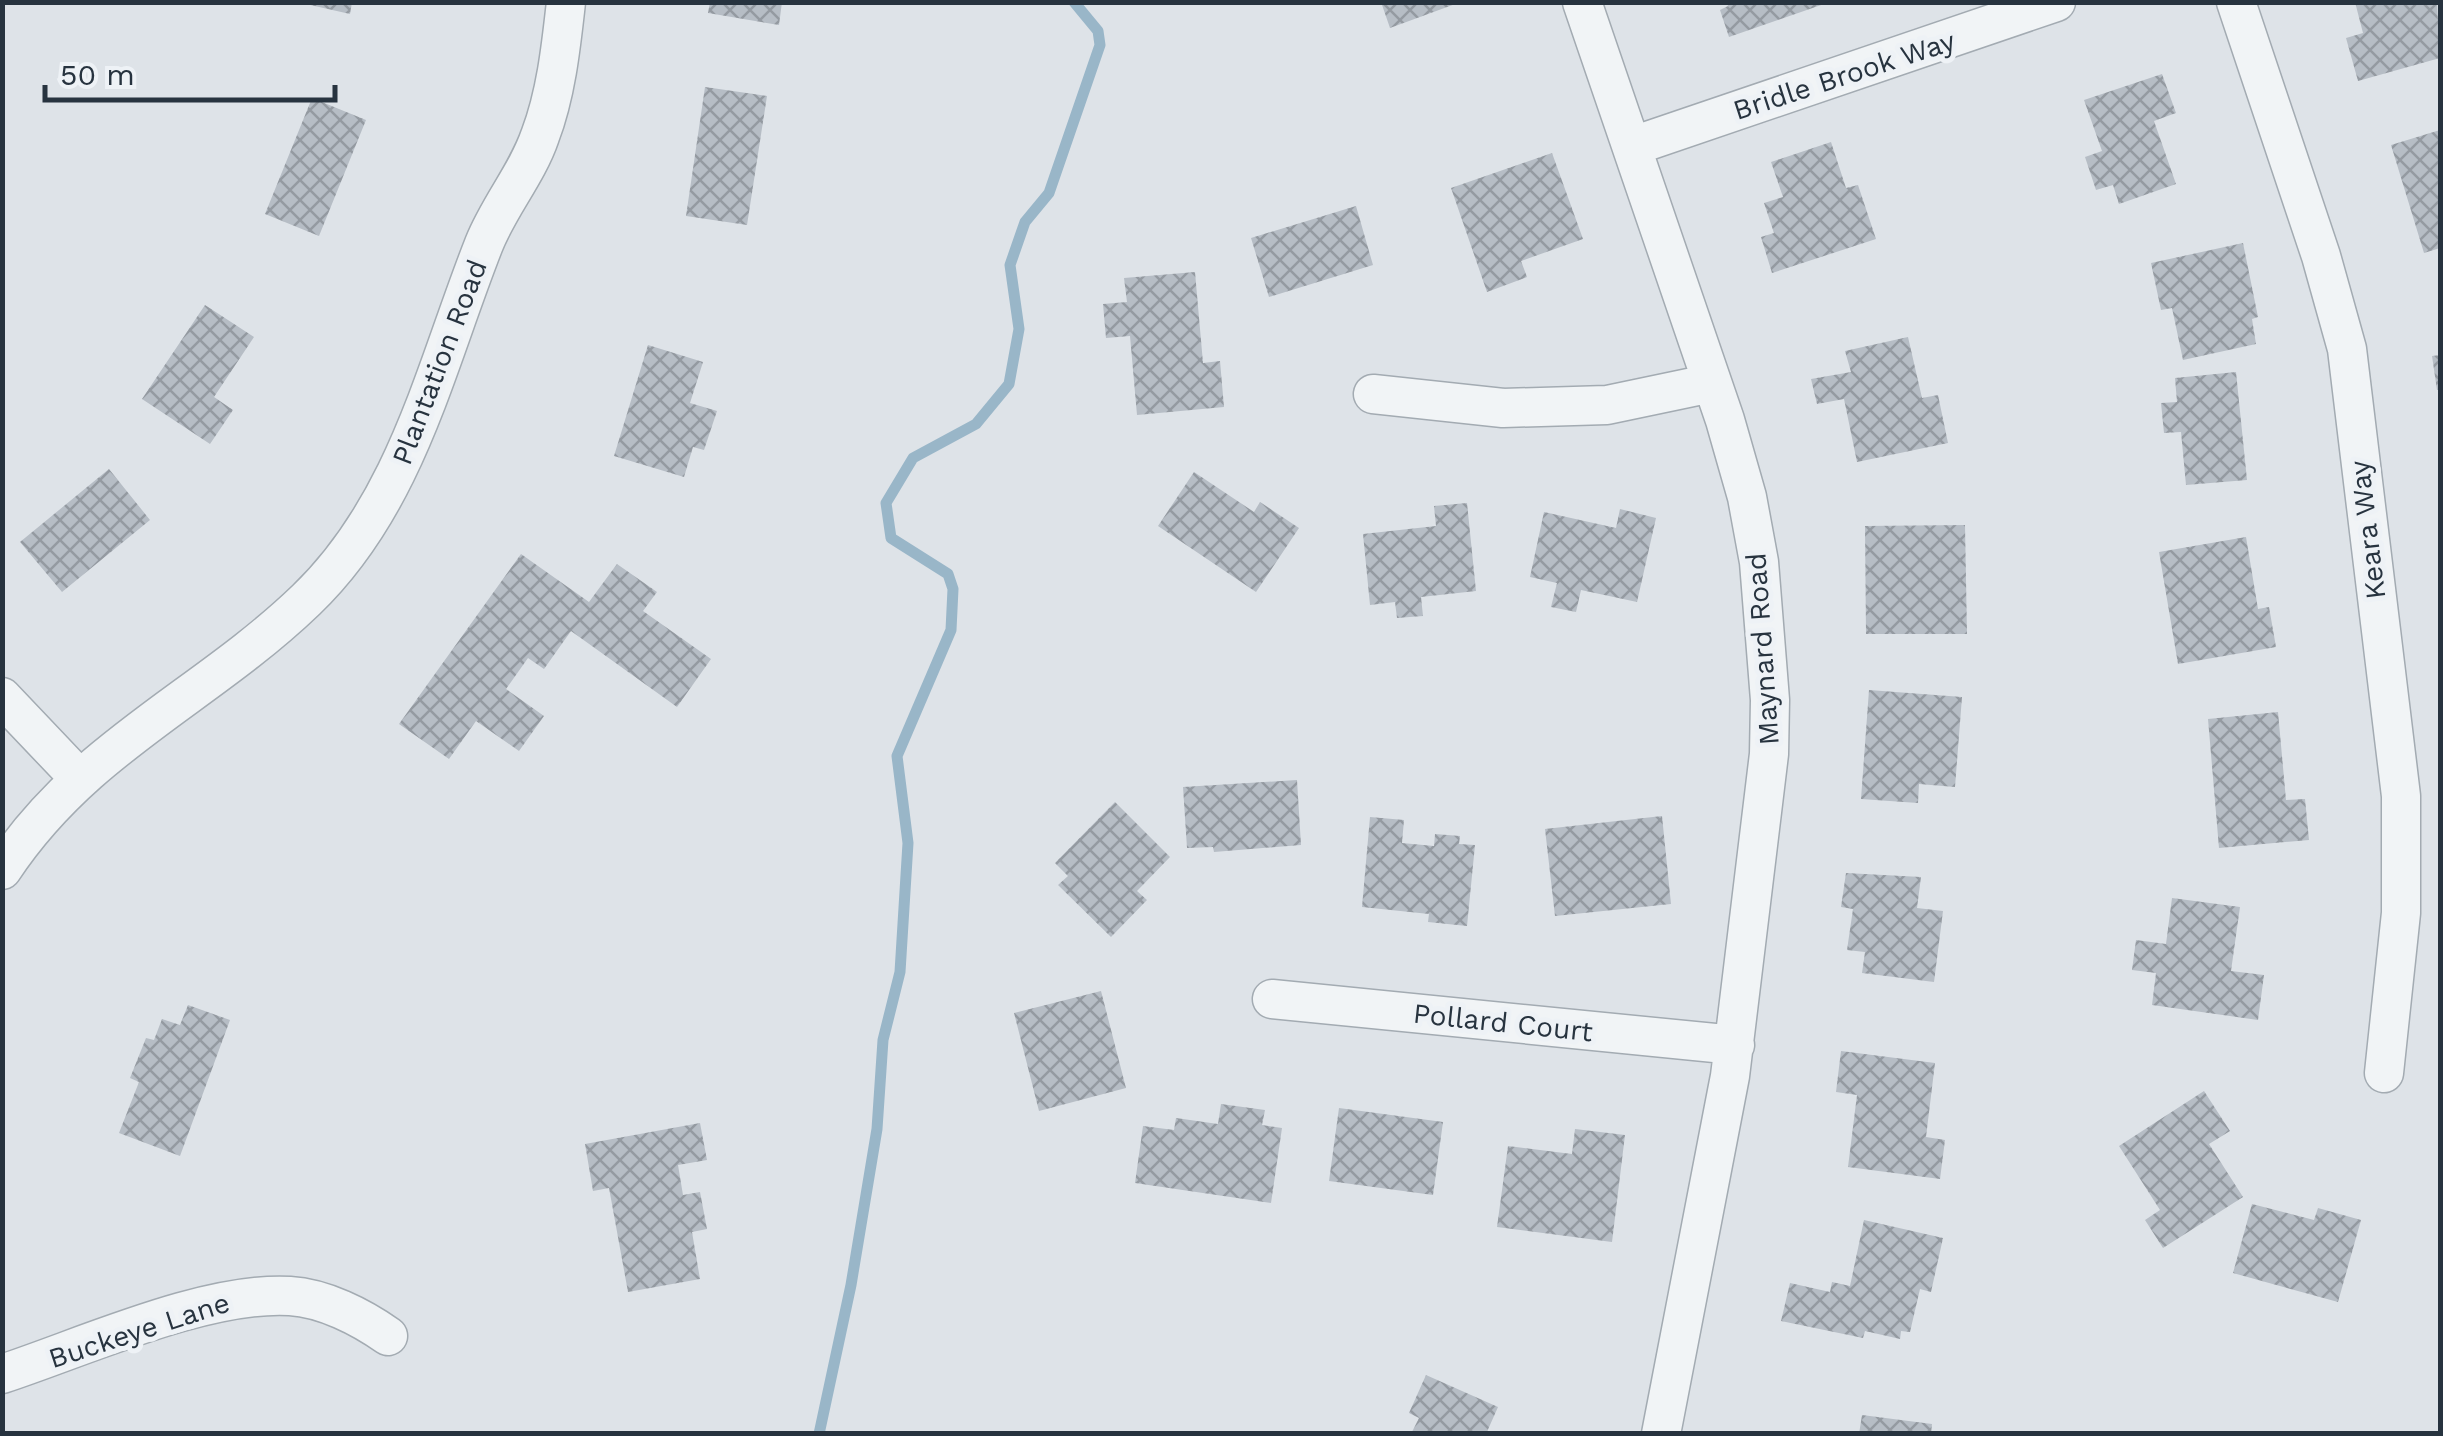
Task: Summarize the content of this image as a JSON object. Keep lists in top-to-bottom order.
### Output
{
  "streets": {
    "street": [
      "Bridle Brook Way",
      "Plantation Road",
      "Keara Way",
      "Maynard Road",
      "Pollard Court",
      "Buckeye Lane"
    ]
  },
  "crossings": [
    ["Bridle Brook Way", "Maynard Road"],
    ["Maynard Road", "Pollard Court"]
  ],
  "scale_bar": "50 m"
}
